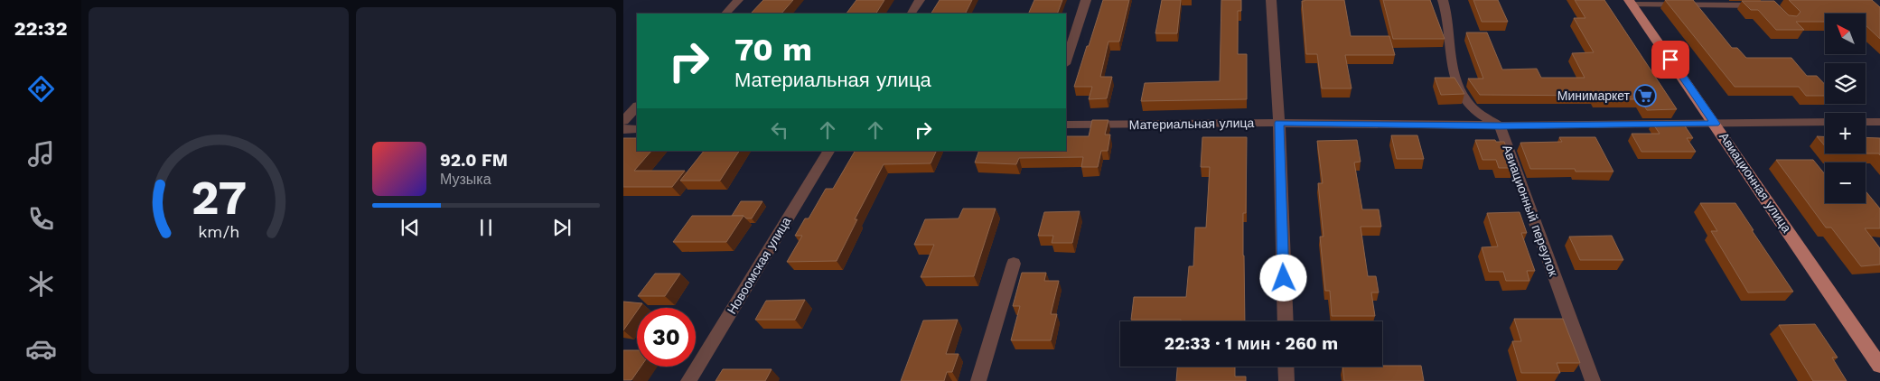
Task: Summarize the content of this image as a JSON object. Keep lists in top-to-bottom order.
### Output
{
  "streets": {
    "main road": ["Авиационная улица"],
    "street": ["Материальная улица", "Авиационный переулок", "Новоомская улица"]
  },
  "crossings": [
    ["Материальная улица", "Авиационная улица"],
    ["Материальная улица", "Авиационный переулок"]
  ],
  "places": {
    "supermarket": ["Минимаркет"]
  },
  "north": "top left",
  "page": {
    "tabs": "22:32",
    "map_buttons": ["+", "−"],
    "turn": ["70 m", "Материальная улица"],
    "song": ["92.0 FM", "Музыка"],
    "limit": "30",
    "trip": "22:33 · 1 мин · 260 m",
    "gauge": ["27", "km/h"]
  }
}
